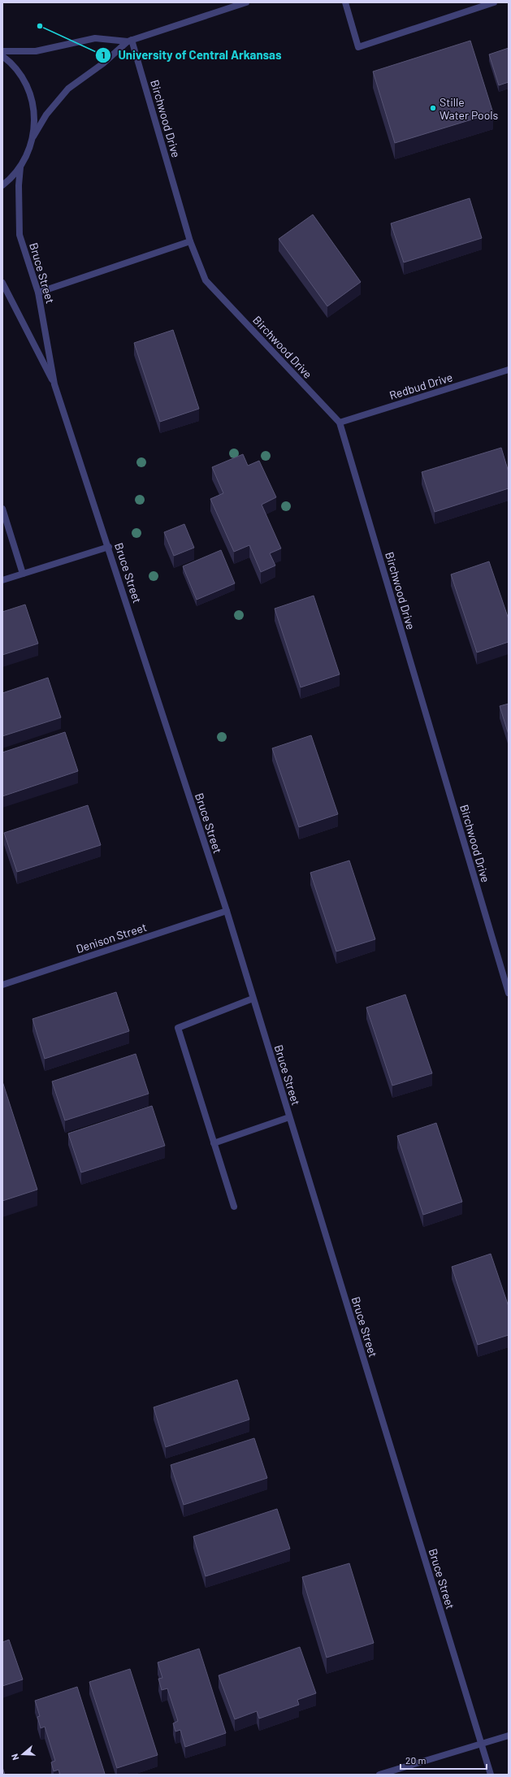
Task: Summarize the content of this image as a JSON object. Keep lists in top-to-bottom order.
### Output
{
  "streets": {
    "street": [
      "Birchwood Drive",
      "Bruce Street",
      "Redbud Drive",
      "Denison Street"
    ]
  },
  "crossings": [
    ["Birchwood Drive", "Redbud Drive"],
    ["Bruce Street", "Denison Street"]
  ],
  "places": ["University of Central Arkansas", "Stille Water Pools"],
  "scale_bar": "20 m",
  "north": "left"
}
